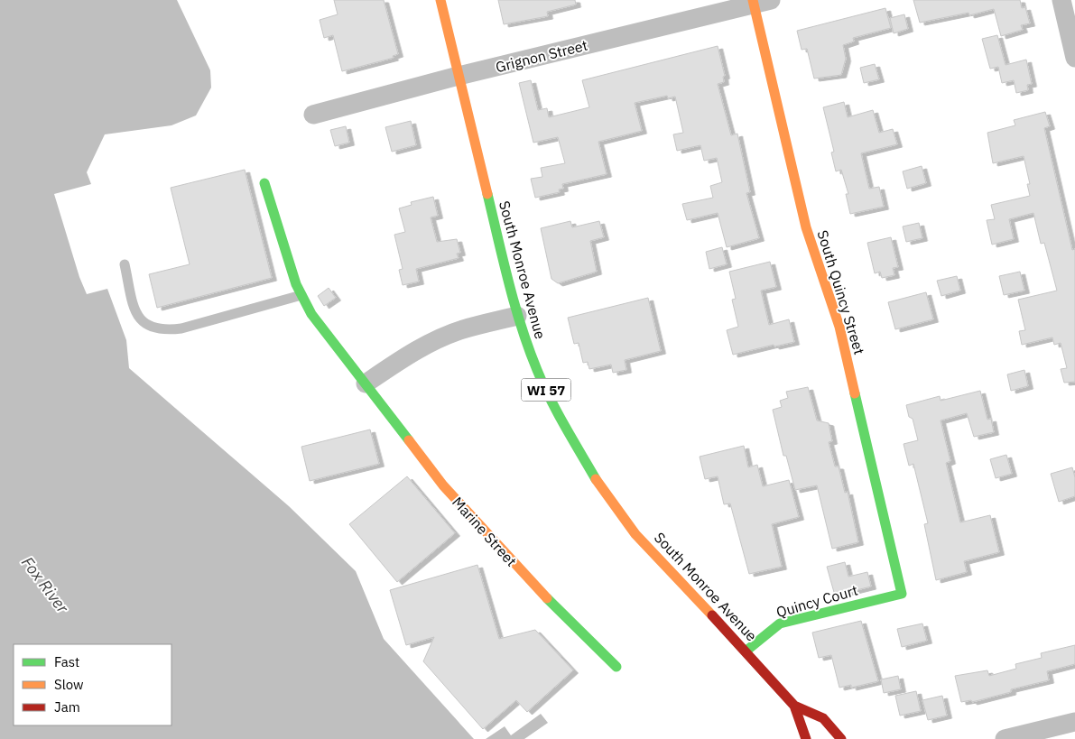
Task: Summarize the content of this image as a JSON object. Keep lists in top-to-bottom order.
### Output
{
  "streets": {
    "street": [
      "Grignon Street",
      "South Monroe Avenue",
      "South Quincy Street",
      "WI 57",
      "Marine Street",
      "Quincy Court"
    ]
  },
  "crossings": [
    ["Grignon Street", "South Monroe Avenue"],
    ["Grignon Street", "South Quincy Street"],
    ["South Monroe Avenue", "Quincy Court"],
    ["South Quincy Street", "Quincy Court"]
  ],
  "water": ["Fox River"],
  "legend": ["Fast", "Slow", "Jam"]
}
